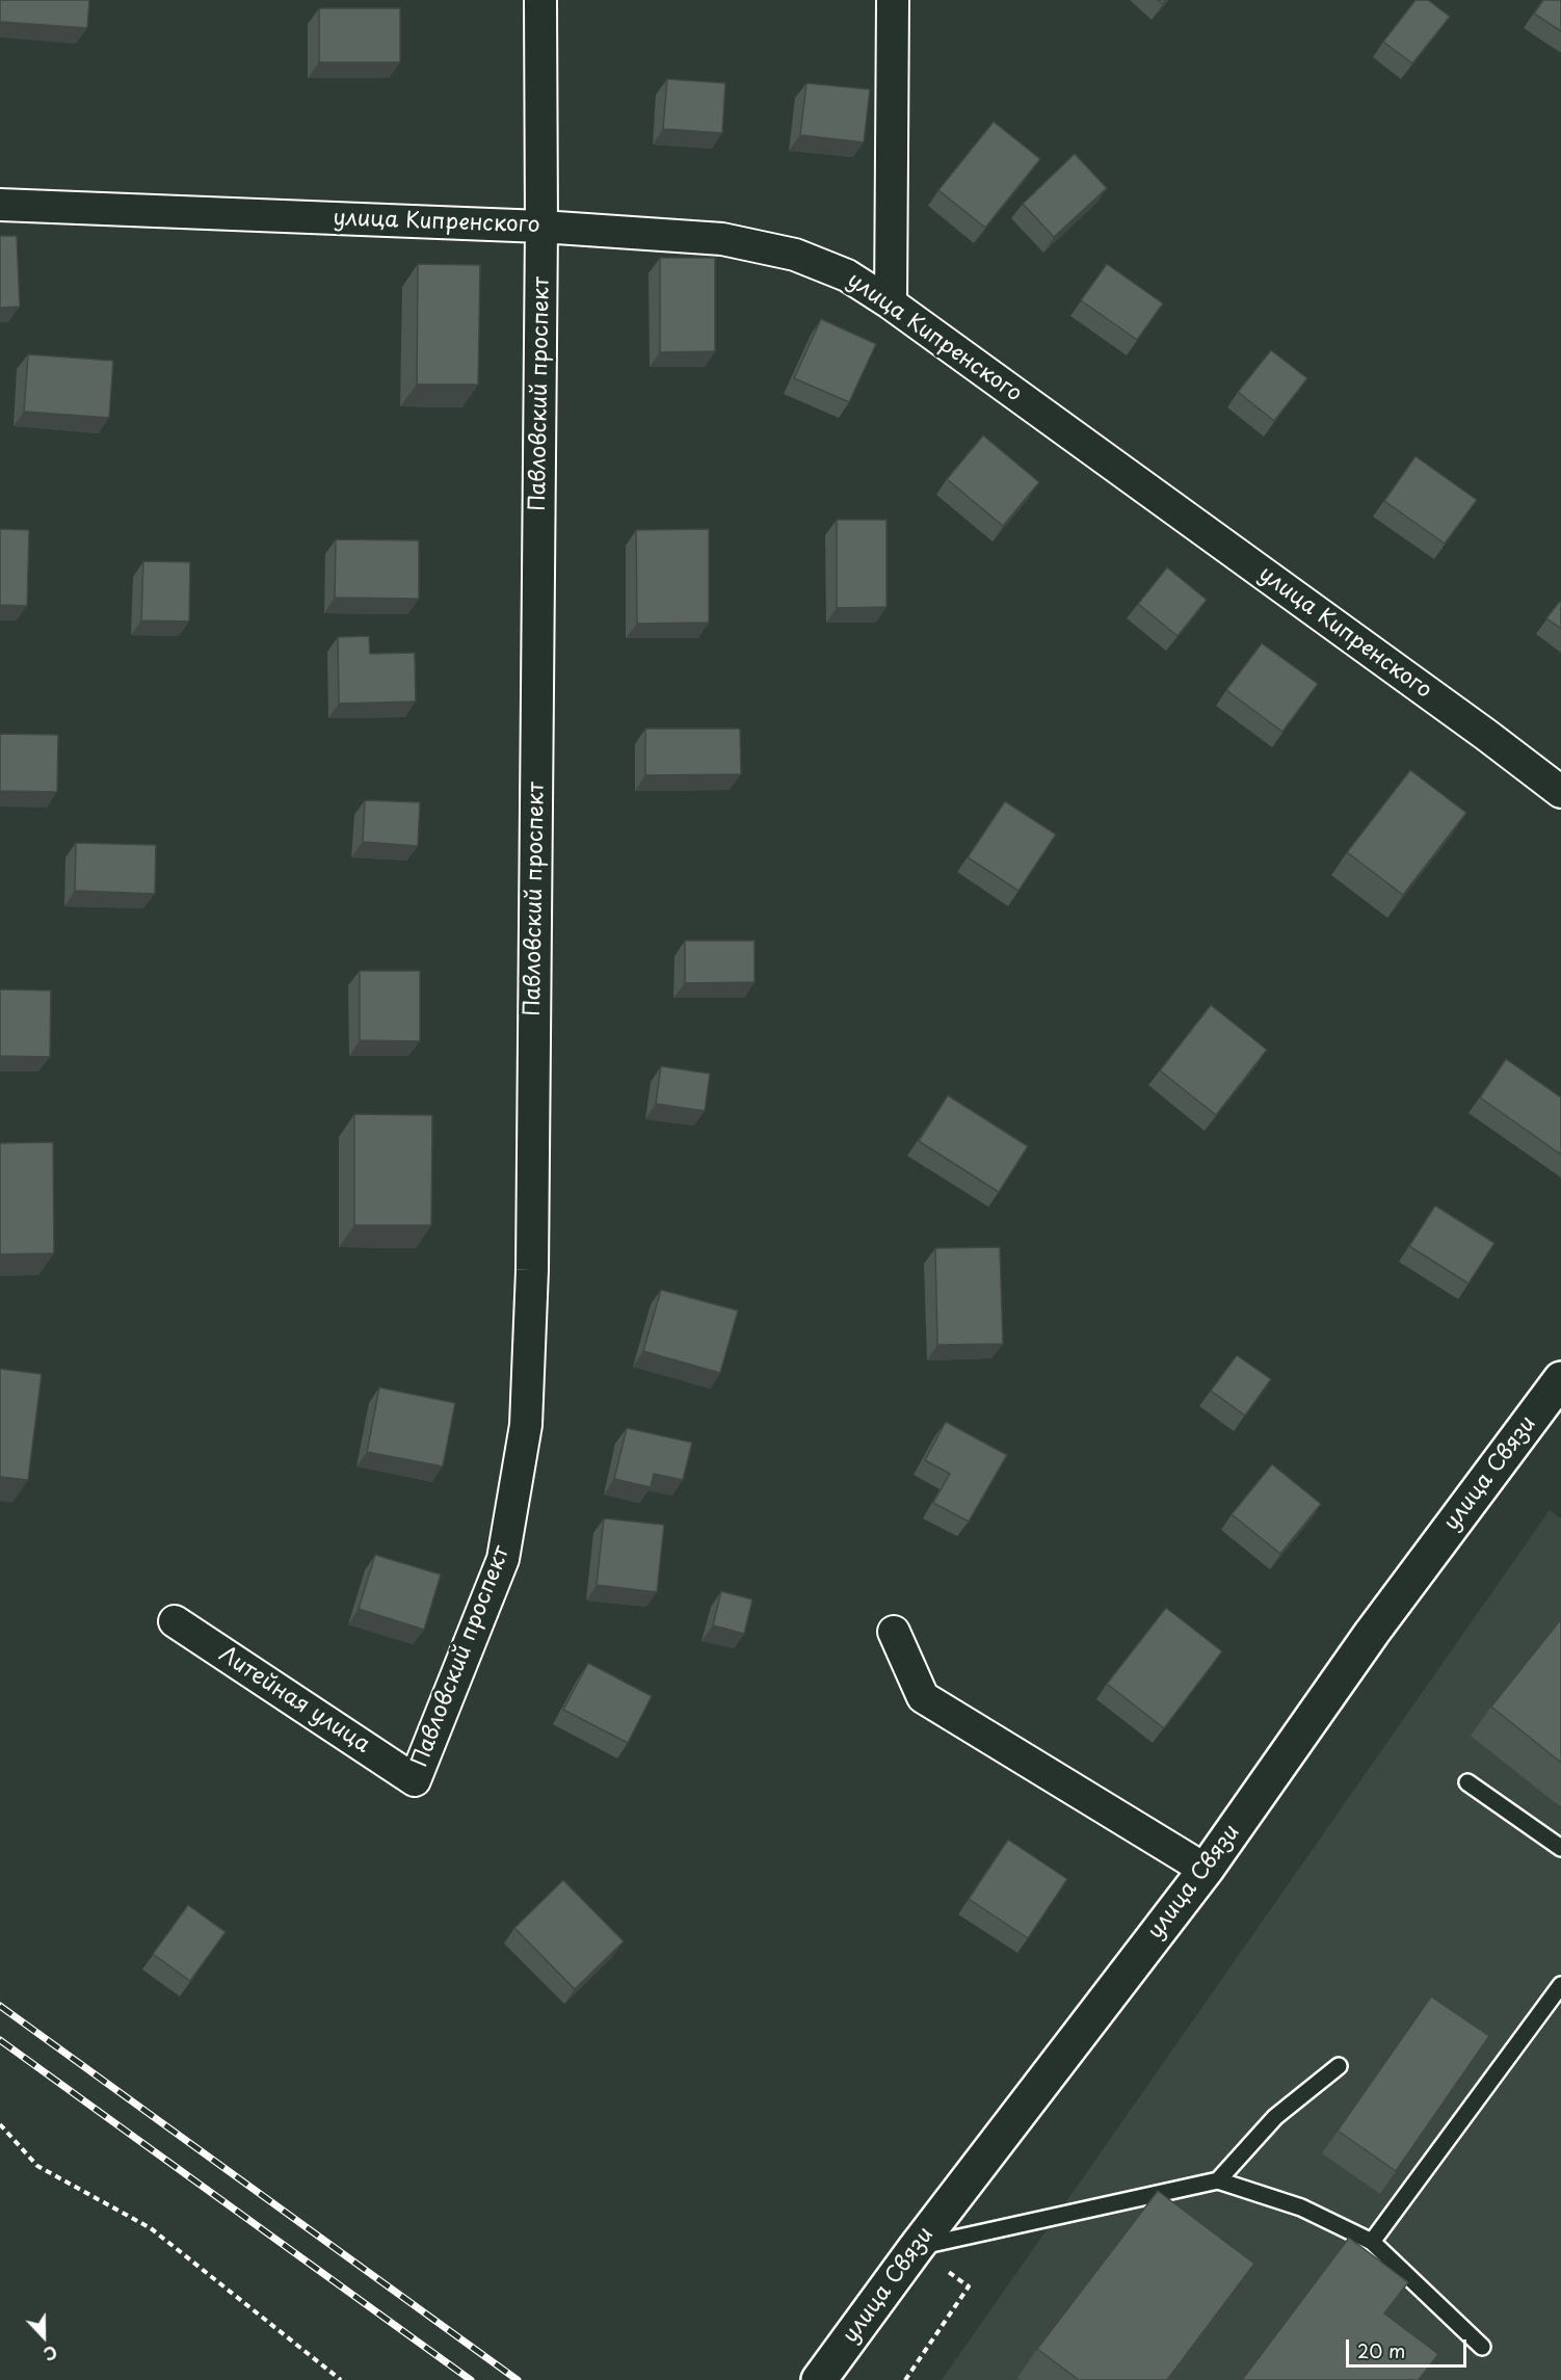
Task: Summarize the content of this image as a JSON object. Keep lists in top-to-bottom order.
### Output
{
  "streets": {
    "main road": ["улица Связи"],
    "street": ["улица Кипренского", "Павловский проспект", "Литейная улица"]
  },
  "crossings": [
    ["улица Кипренского", "Павловский проспект"],
    ["Павловский проспект", "Литейная улица"]
  ],
  "scale_bar": "20 m",
  "north": "bottom"
}
